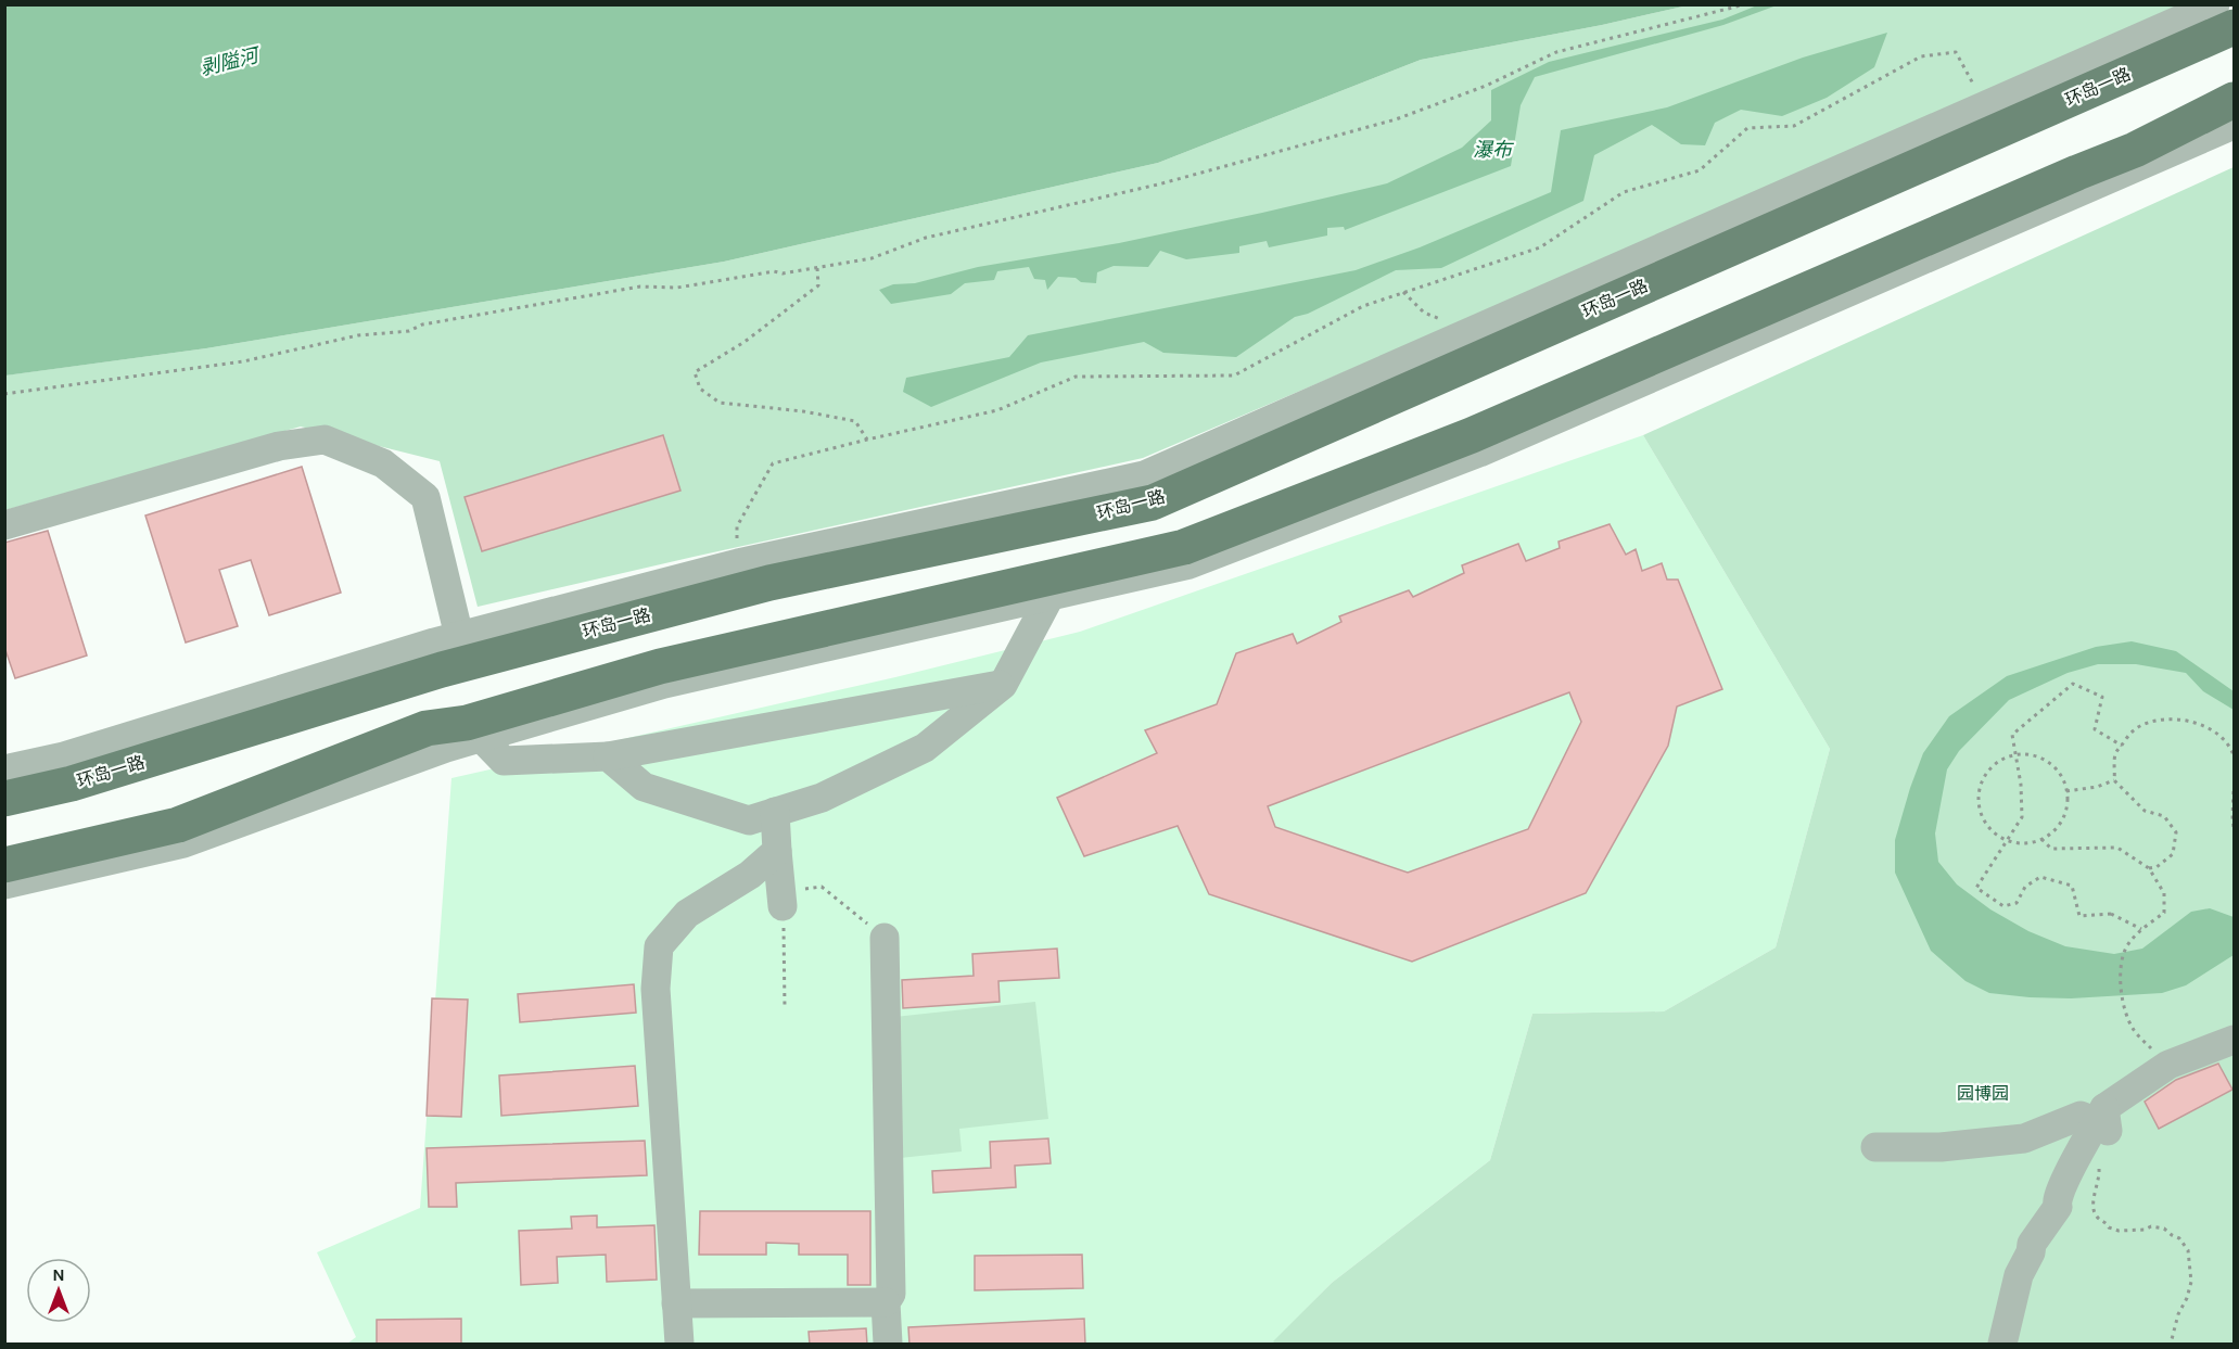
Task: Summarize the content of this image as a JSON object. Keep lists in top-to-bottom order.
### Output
{
  "streets": {
    "main road": ["环岛一路"]
  },
  "water": ["剥隘河", "瀑布"],
  "parks": ["园博园"],
  "north": "top"
}
